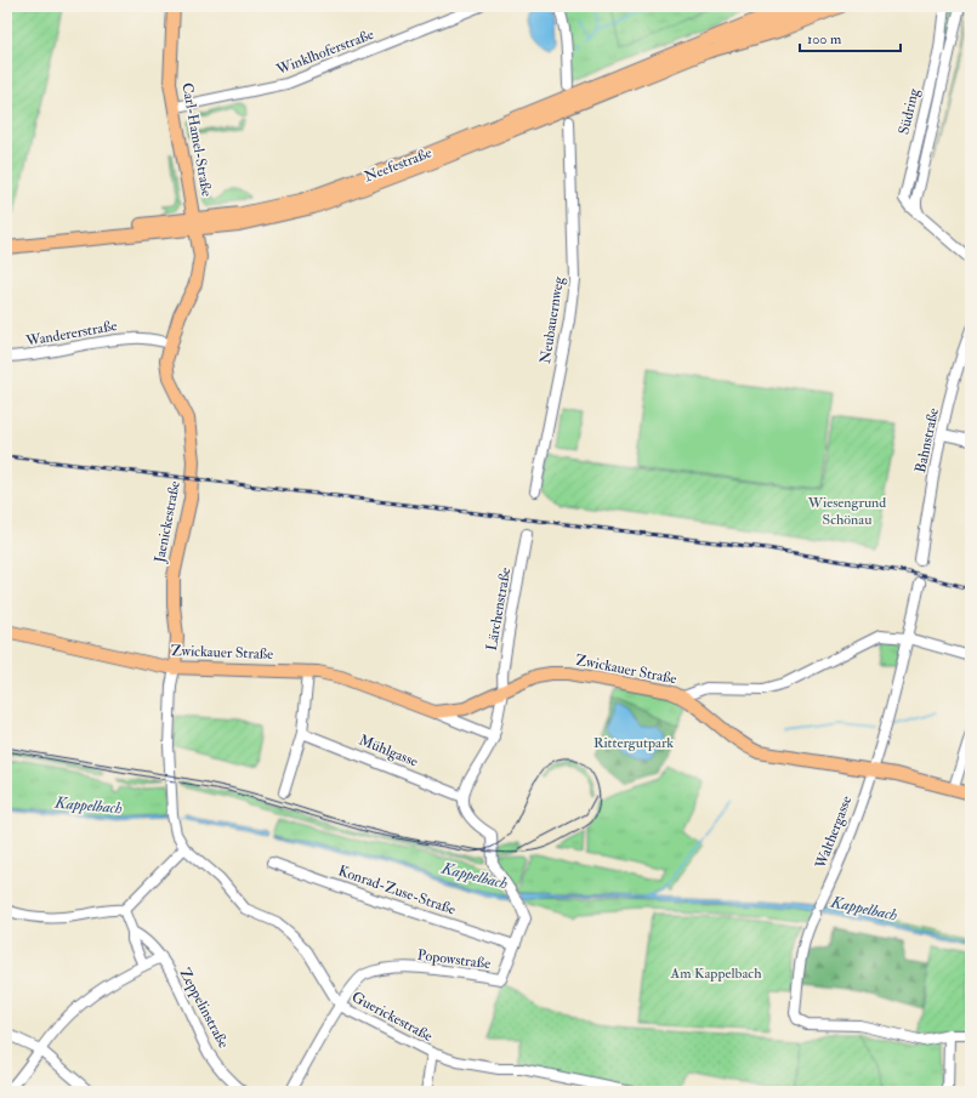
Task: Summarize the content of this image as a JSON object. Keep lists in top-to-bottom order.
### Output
{
  "streets": {
    "highway": ["Neefestraße"],
    "main road": ["Carl-Hamel-Straße", "Jaenickestraße", "Zwickauer Straße"],
    "street": [
      "Winklhoferstraße",
      "Südring",
      "Neubauernweg",
      "Wandererstraße",
      "Bahnstraße",
      "Lärchenstraße",
      "Mühlgasse",
      "Walthergasse",
      "Konrad-Zuse-Straße",
      "Popowstraße",
      "Zeppelinstraße",
      "Guerickestraße"
    ]
  },
  "crossings": [
    ["Winklhoferstraße", "Carl-Hamel-Straße"],
    ["Carl-Hamel-Straße", "Neefestraße"],
    ["Carl-Hamel-Straße", "Jaenickestraße"],
    ["Neefestraße", "Jaenickestraße"],
    ["Wandererstraße", "Jaenickestraße"],
    ["Jaenickestraße", "Zwickauer Straße"],
    ["Jaenickestraße", "Guerickestraße"],
    ["Lärchenstraße", "Zwickauer Straße"],
    ["Zwickauer Straße", "Walthergasse"],
    ["Zwickauer Straße", "Guerickestraße"],
    ["Mühlgasse", "Popowstraße"],
    ["Konrad-Zuse-Straße", "Popowstraße"],
    ["Popowstraße", "Guerickestraße"]
  ],
  "water": ["Kappelbach"],
  "parks": ["Wiesengrund Schönau", "Rittergutpark", "Am Kappelbach"],
  "scale_bar": "100 m"
}
